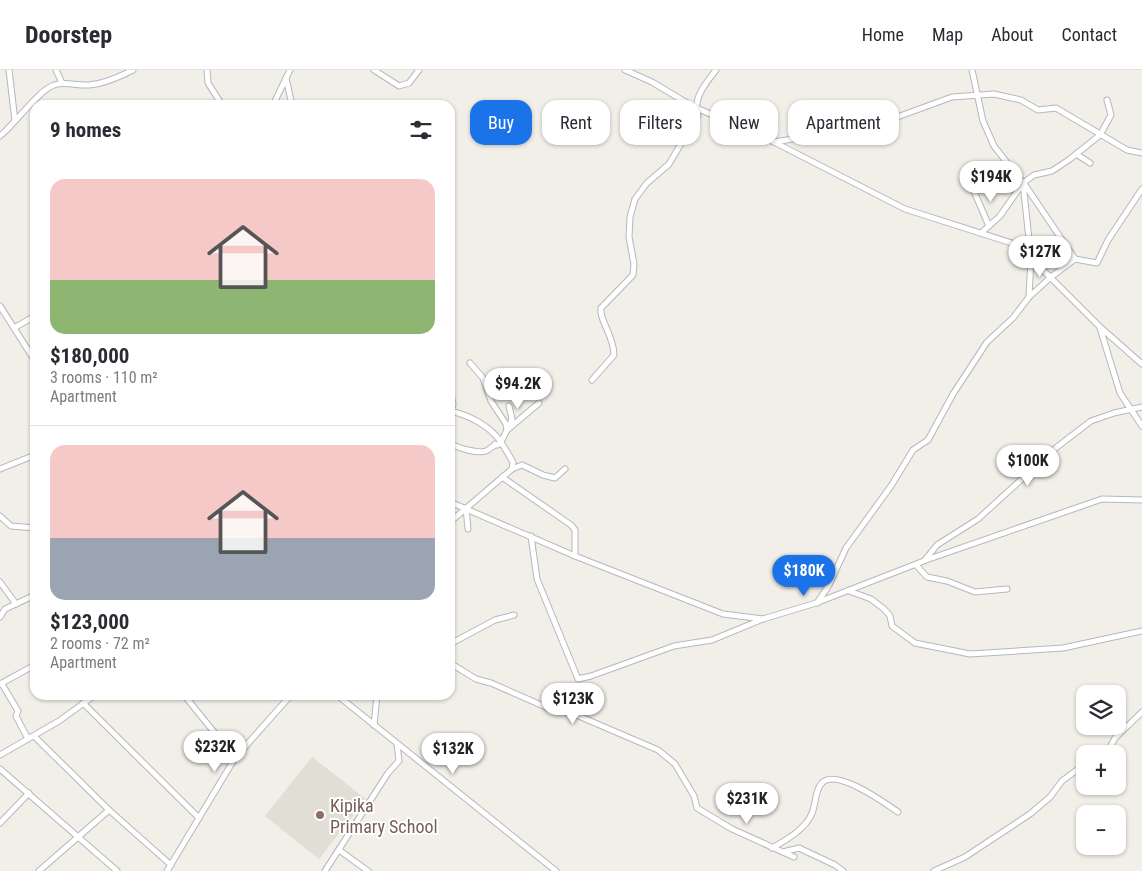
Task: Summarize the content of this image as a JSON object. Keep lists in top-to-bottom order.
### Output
{
  "places": ["Kipika Primary School"],
  "page": {
    "header": "Doorstep",
    "nav": [
      "Home",
      "Map",
      "About",
      "Contact"
    ],
    "chip": [
      "Buy",
      "Rent",
      "Filters",
      "New",
      "Apartment"
    ],
    "heading": "9 homes",
    "list": [
      {
        "name": "$180,000",
        "note": "3 rooms · 110 m² · Apartment"
      },
      {
        "name": "$123,000",
        "note": "2 rooms · 72 m² · Apartment"
      }
    ],
    "price": [
      "$194K",
      "$127K",
      "$94.2K",
      "$100K",
      "$180K",
      "$123K",
      "$232K",
      "$132K",
      "$231K"
    ],
    "map_buttons": ["+", "−"]
  }
}
